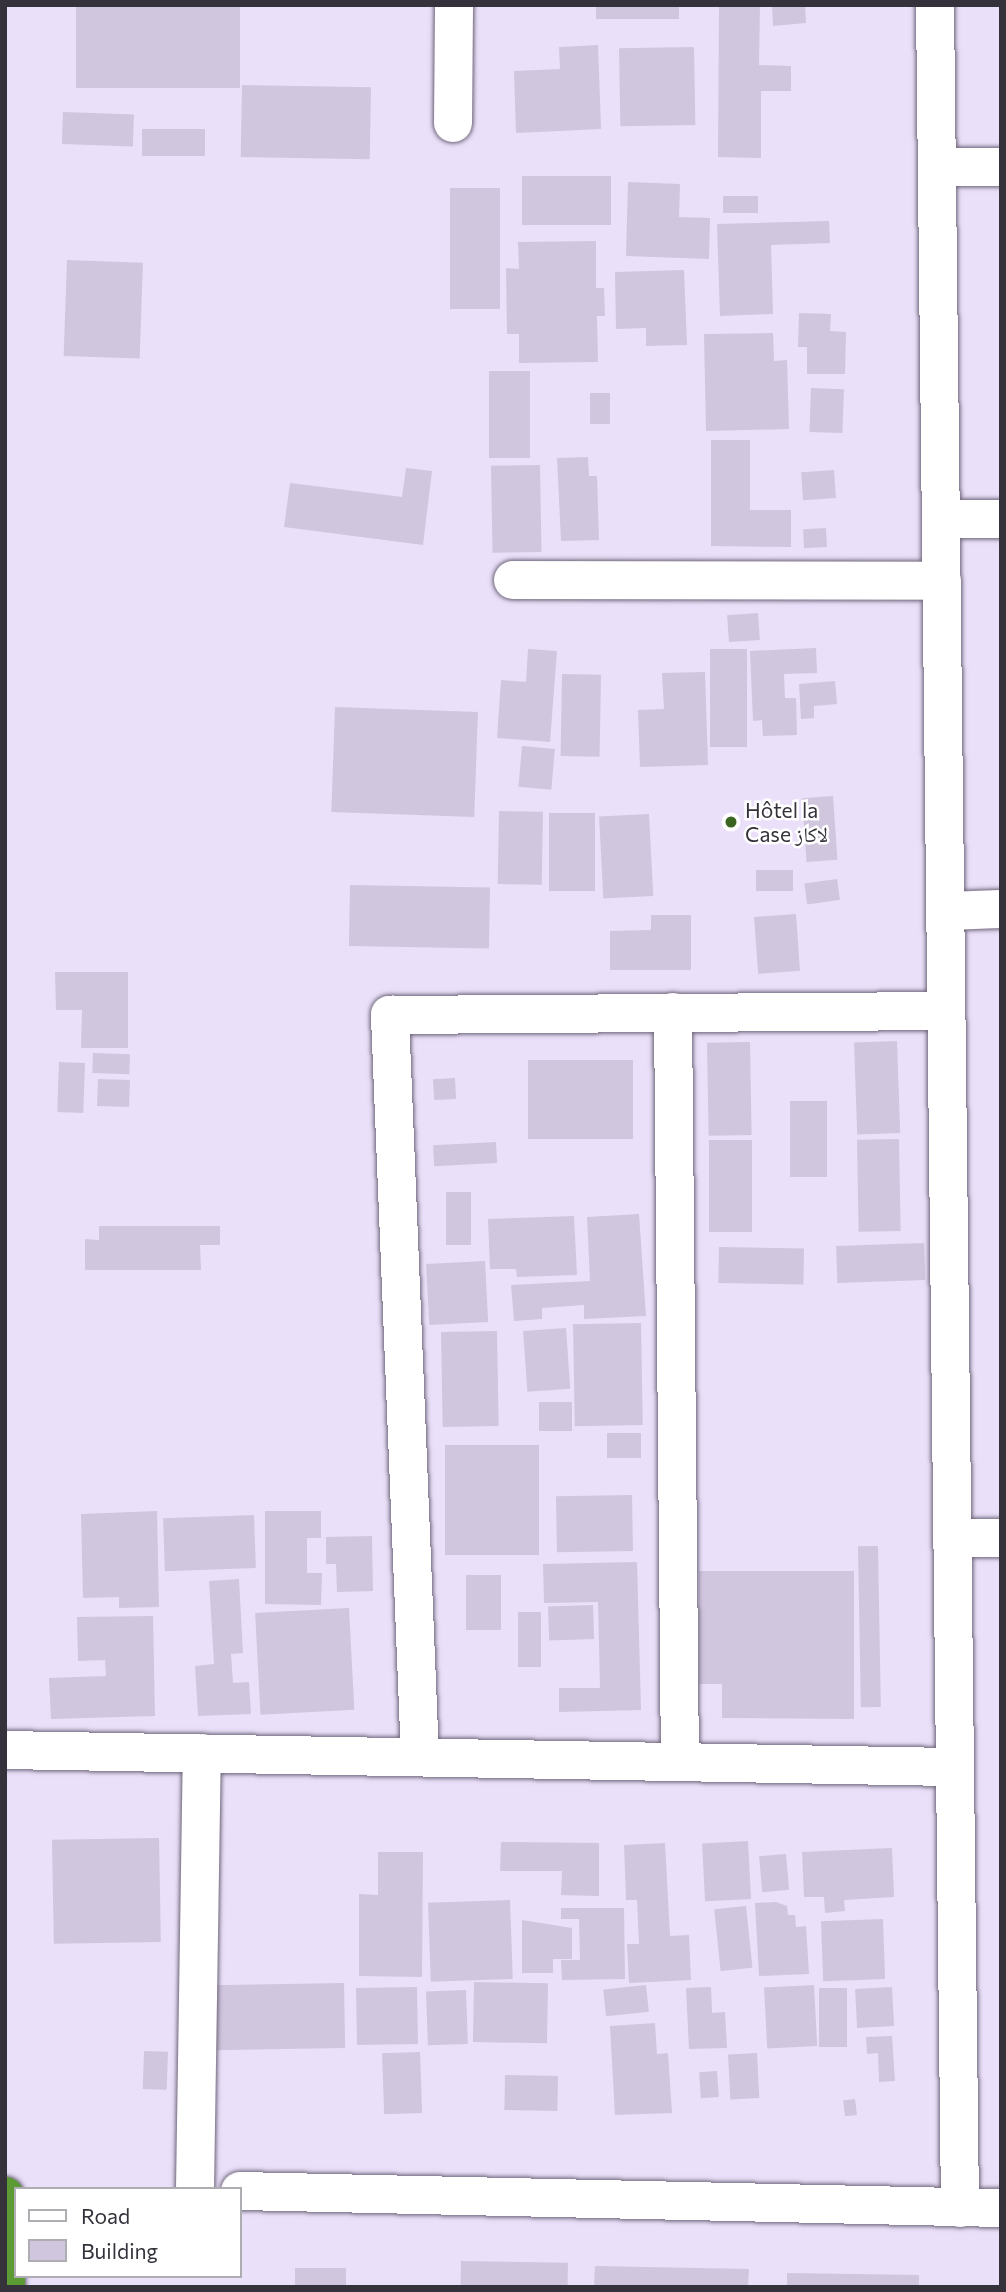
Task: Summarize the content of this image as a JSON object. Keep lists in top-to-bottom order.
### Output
{
  "places": ["Hôtel la Case لاكاز"],
  "legend": ["Road", "Building"]
}
